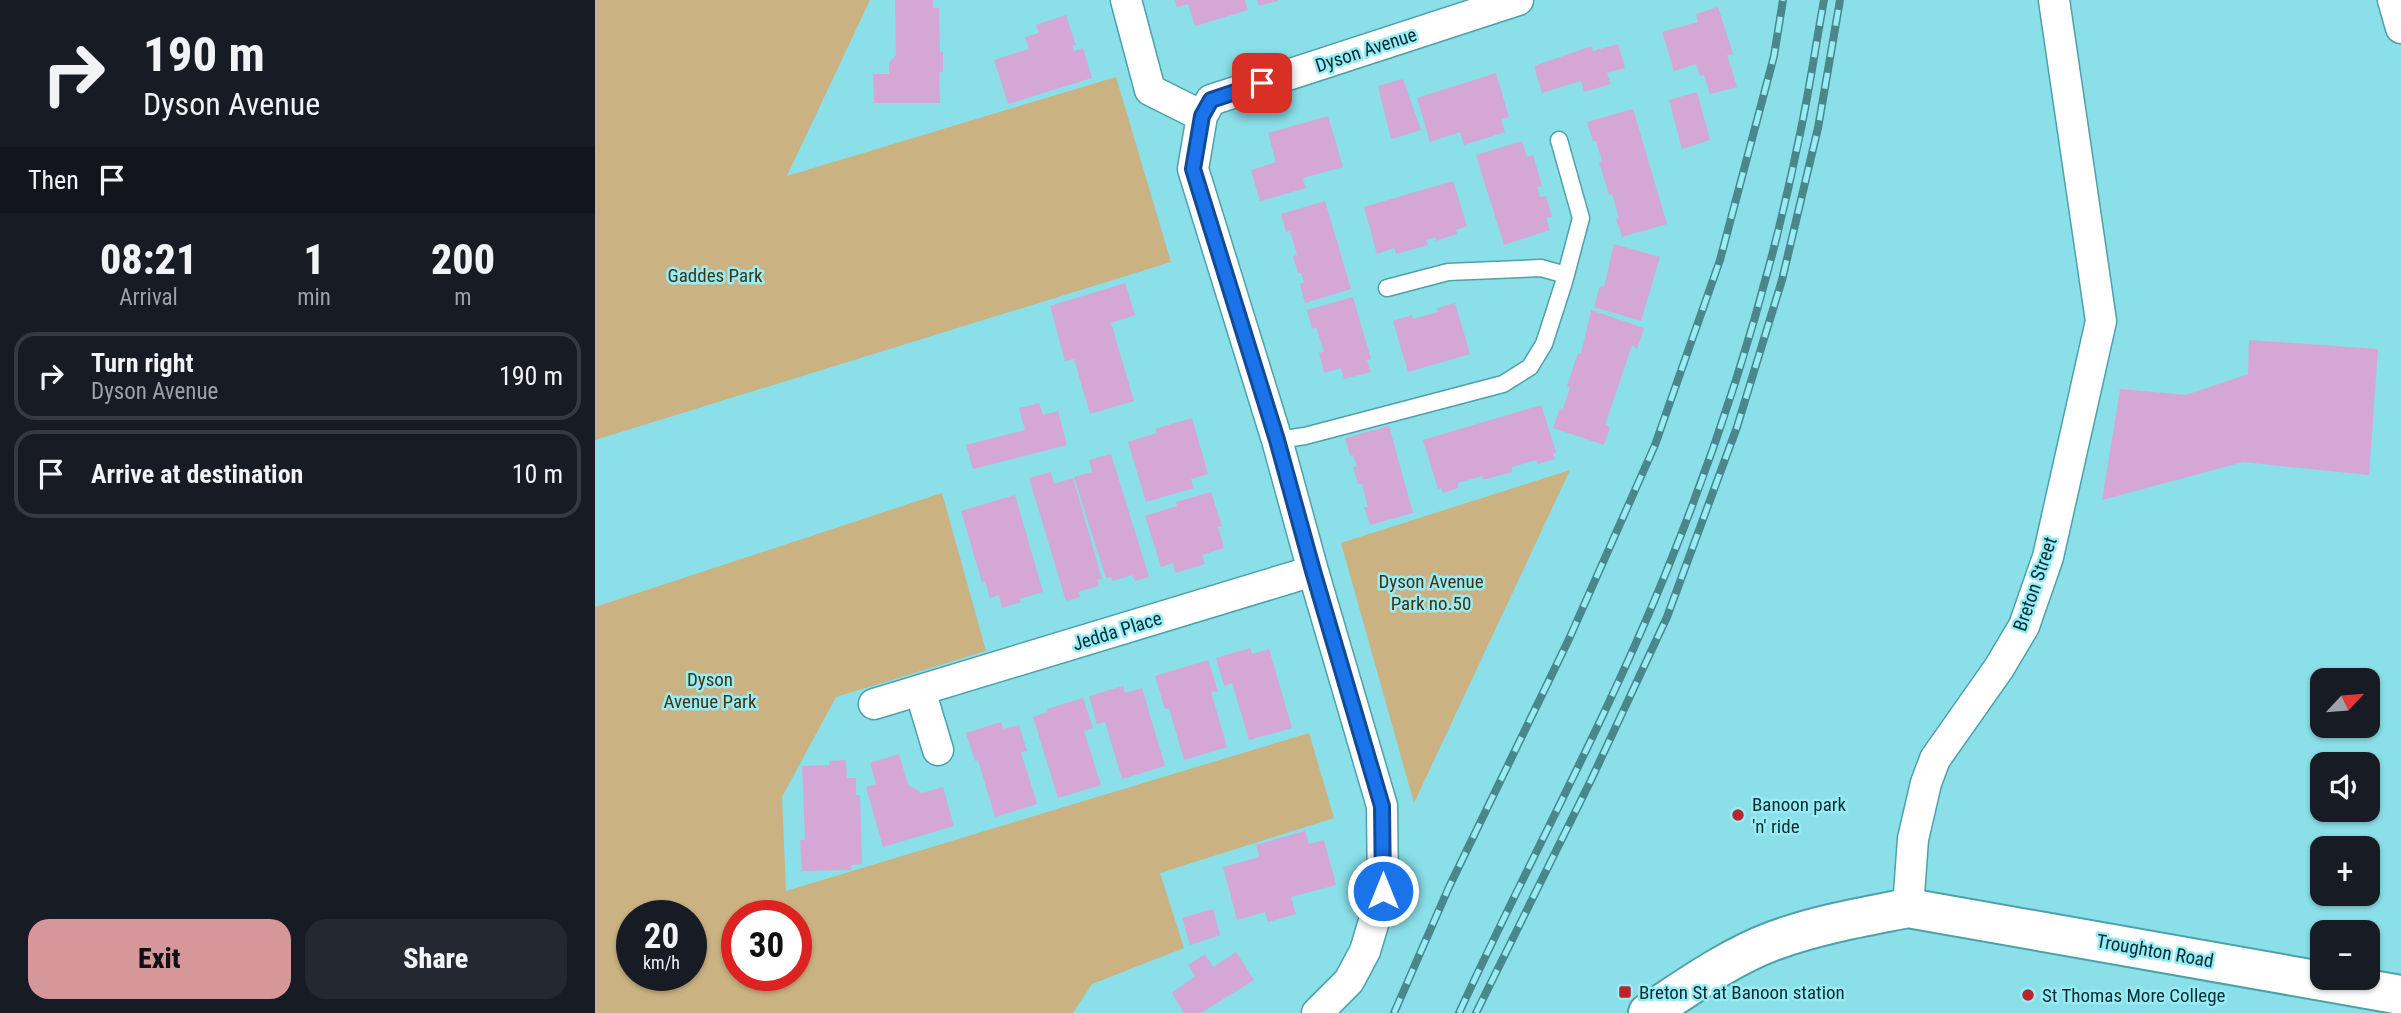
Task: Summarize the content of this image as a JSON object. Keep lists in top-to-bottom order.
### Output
{
  "streets": {
    "street": [
      "Dyson Avenue",
      "Breton Street",
      "Jedda Place",
      "Troughton Road"
    ]
  },
  "crossings": [
    ["Breton Street", "Troughton Road"]
  ],
  "parks": ["Gaddes Park", "Dyson Avenue Park no.50", "Dyson Avenue Park"],
  "places": {
    "other": ["Banoon park 'n' ride", "St Thomas More College"],
    "transit": ["Breton St at Banoon station"]
  },
  "north": "top right",
  "page": {
    "turn": ["190 m", "Dyson Avenue"],
    "then": "Then",
    "eta": [
      "08:21",
      "Arrival",
      "1",
      "min",
      "200",
      "m"
    ],
    "list": [
      {
        "name": "Turn right",
        "note": "Dyson Avenue",
        "value": "190 m"
      },
      {
        "name": "Arrive at destination",
        "value": "10 m"
      }
    ],
    "map_buttons": ["+", "−"],
    "speed": "20 km/h",
    "limit": "30",
    "buttons": ["Exit", "Share"]
  }
}
